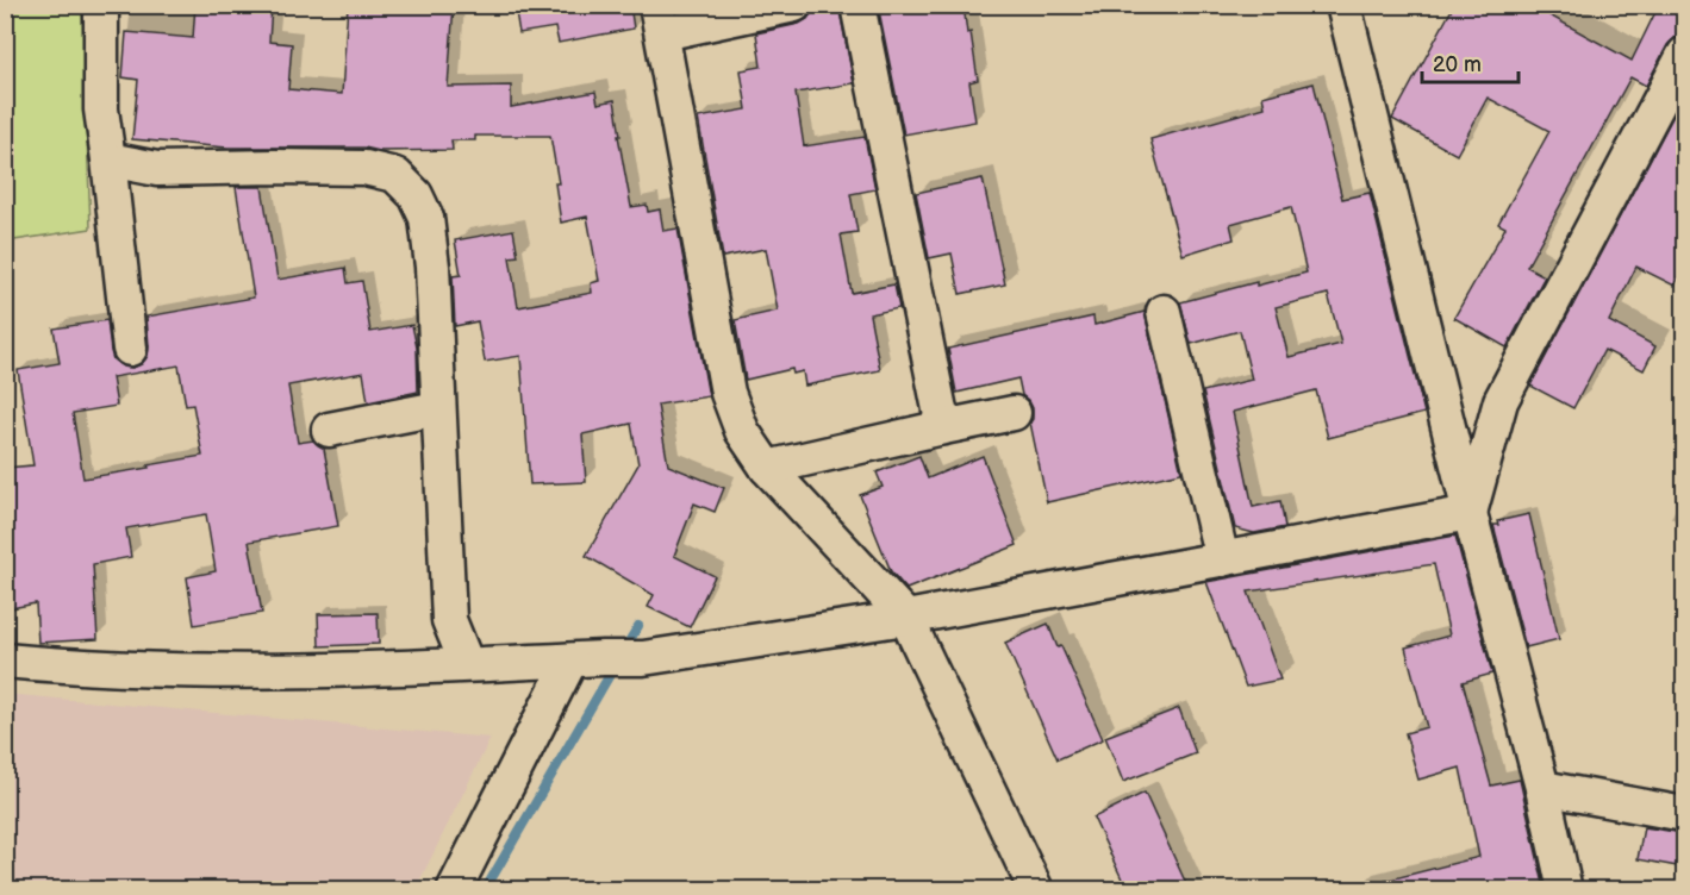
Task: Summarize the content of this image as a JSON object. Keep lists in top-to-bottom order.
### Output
{
  "scale_bar": "20 m"
}
